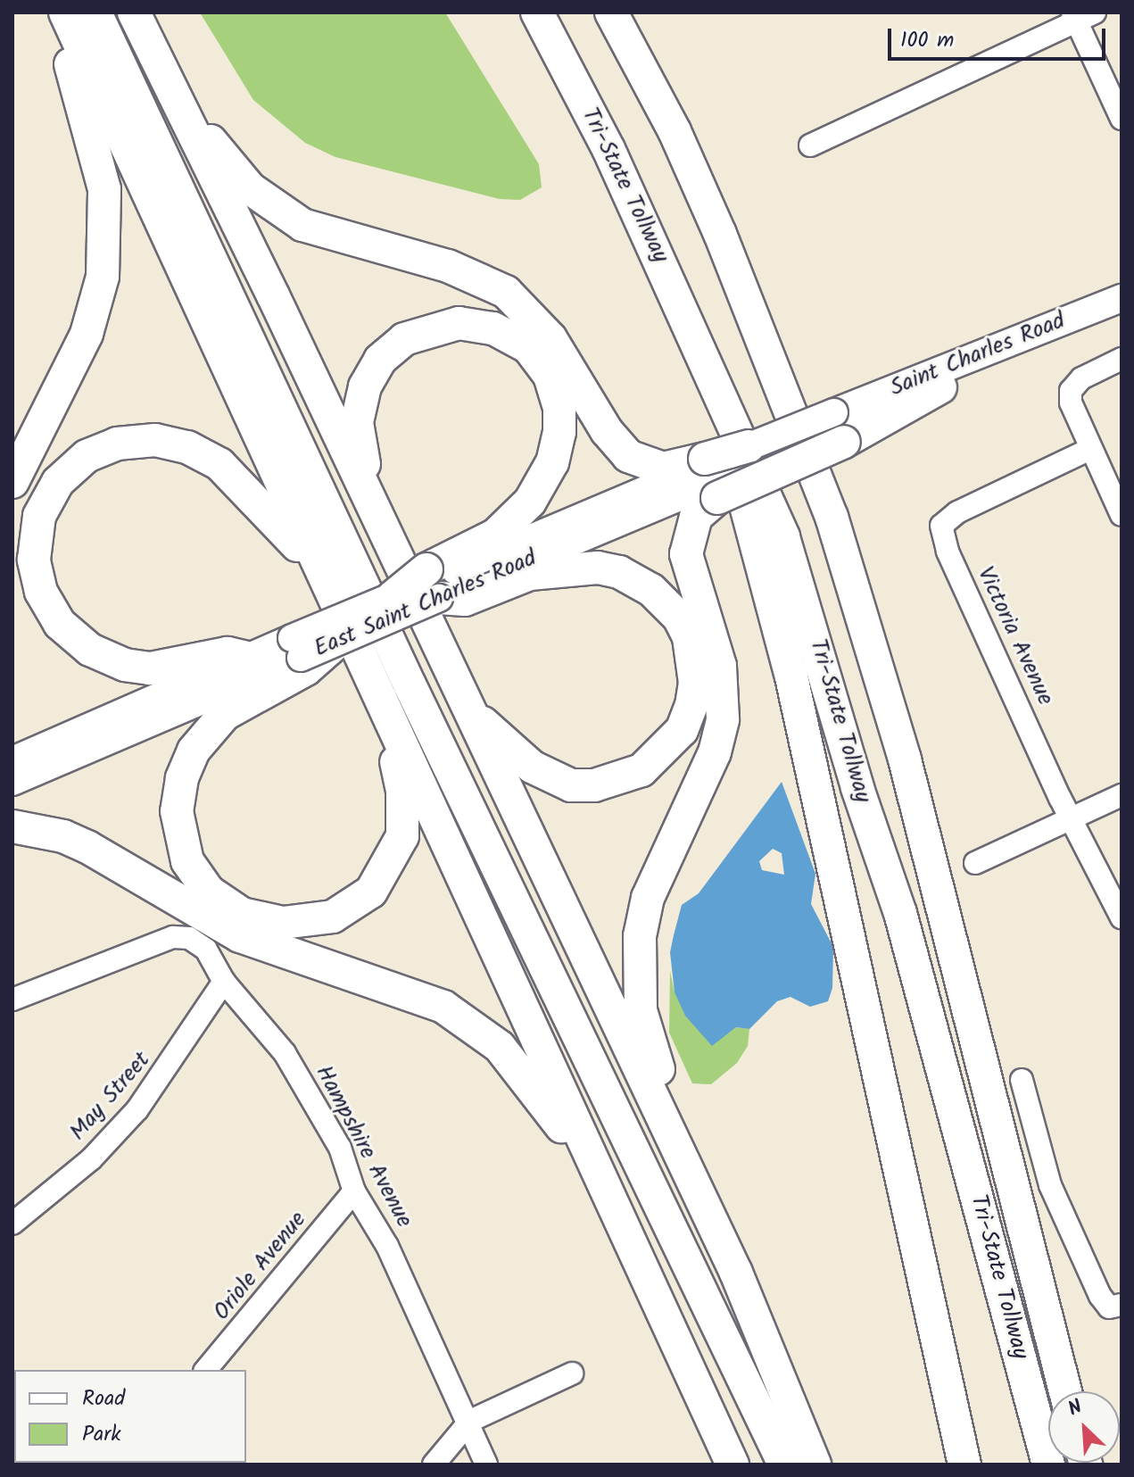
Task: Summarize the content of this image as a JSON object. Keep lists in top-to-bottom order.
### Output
{
  "streets": {
    "highway": ["Tri-State Tollway"],
    "main road": ["Saint Charles Road", "East Saint Charles Road"],
    "street": [
      "Victoria Avenue",
      "May Street",
      "Hampshire Avenue",
      "Oriole Avenue"
    ]
  },
  "crossings": [
    ["May Street", "Hampshire Avenue"],
    ["Hampshire Avenue", "Oriole Avenue"]
  ],
  "legend": ["Road", "Park"],
  "scale_bar": "100 m",
  "north": "top left"
}
